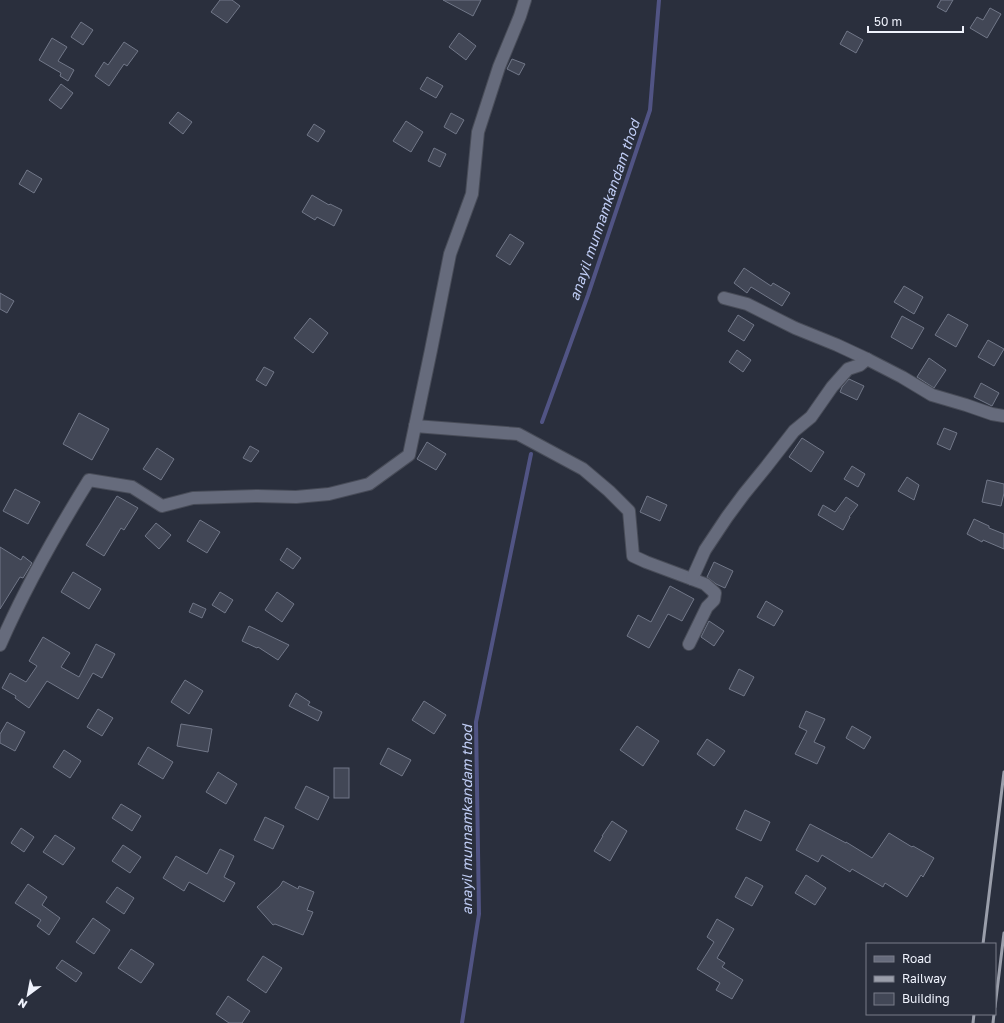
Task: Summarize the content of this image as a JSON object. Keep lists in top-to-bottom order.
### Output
{
  "water": ["anayil munnamkandam thod"],
  "legend": ["Road", "Railway", "Building"],
  "scale_bar": "50 m",
  "north": "bottom left"
}
